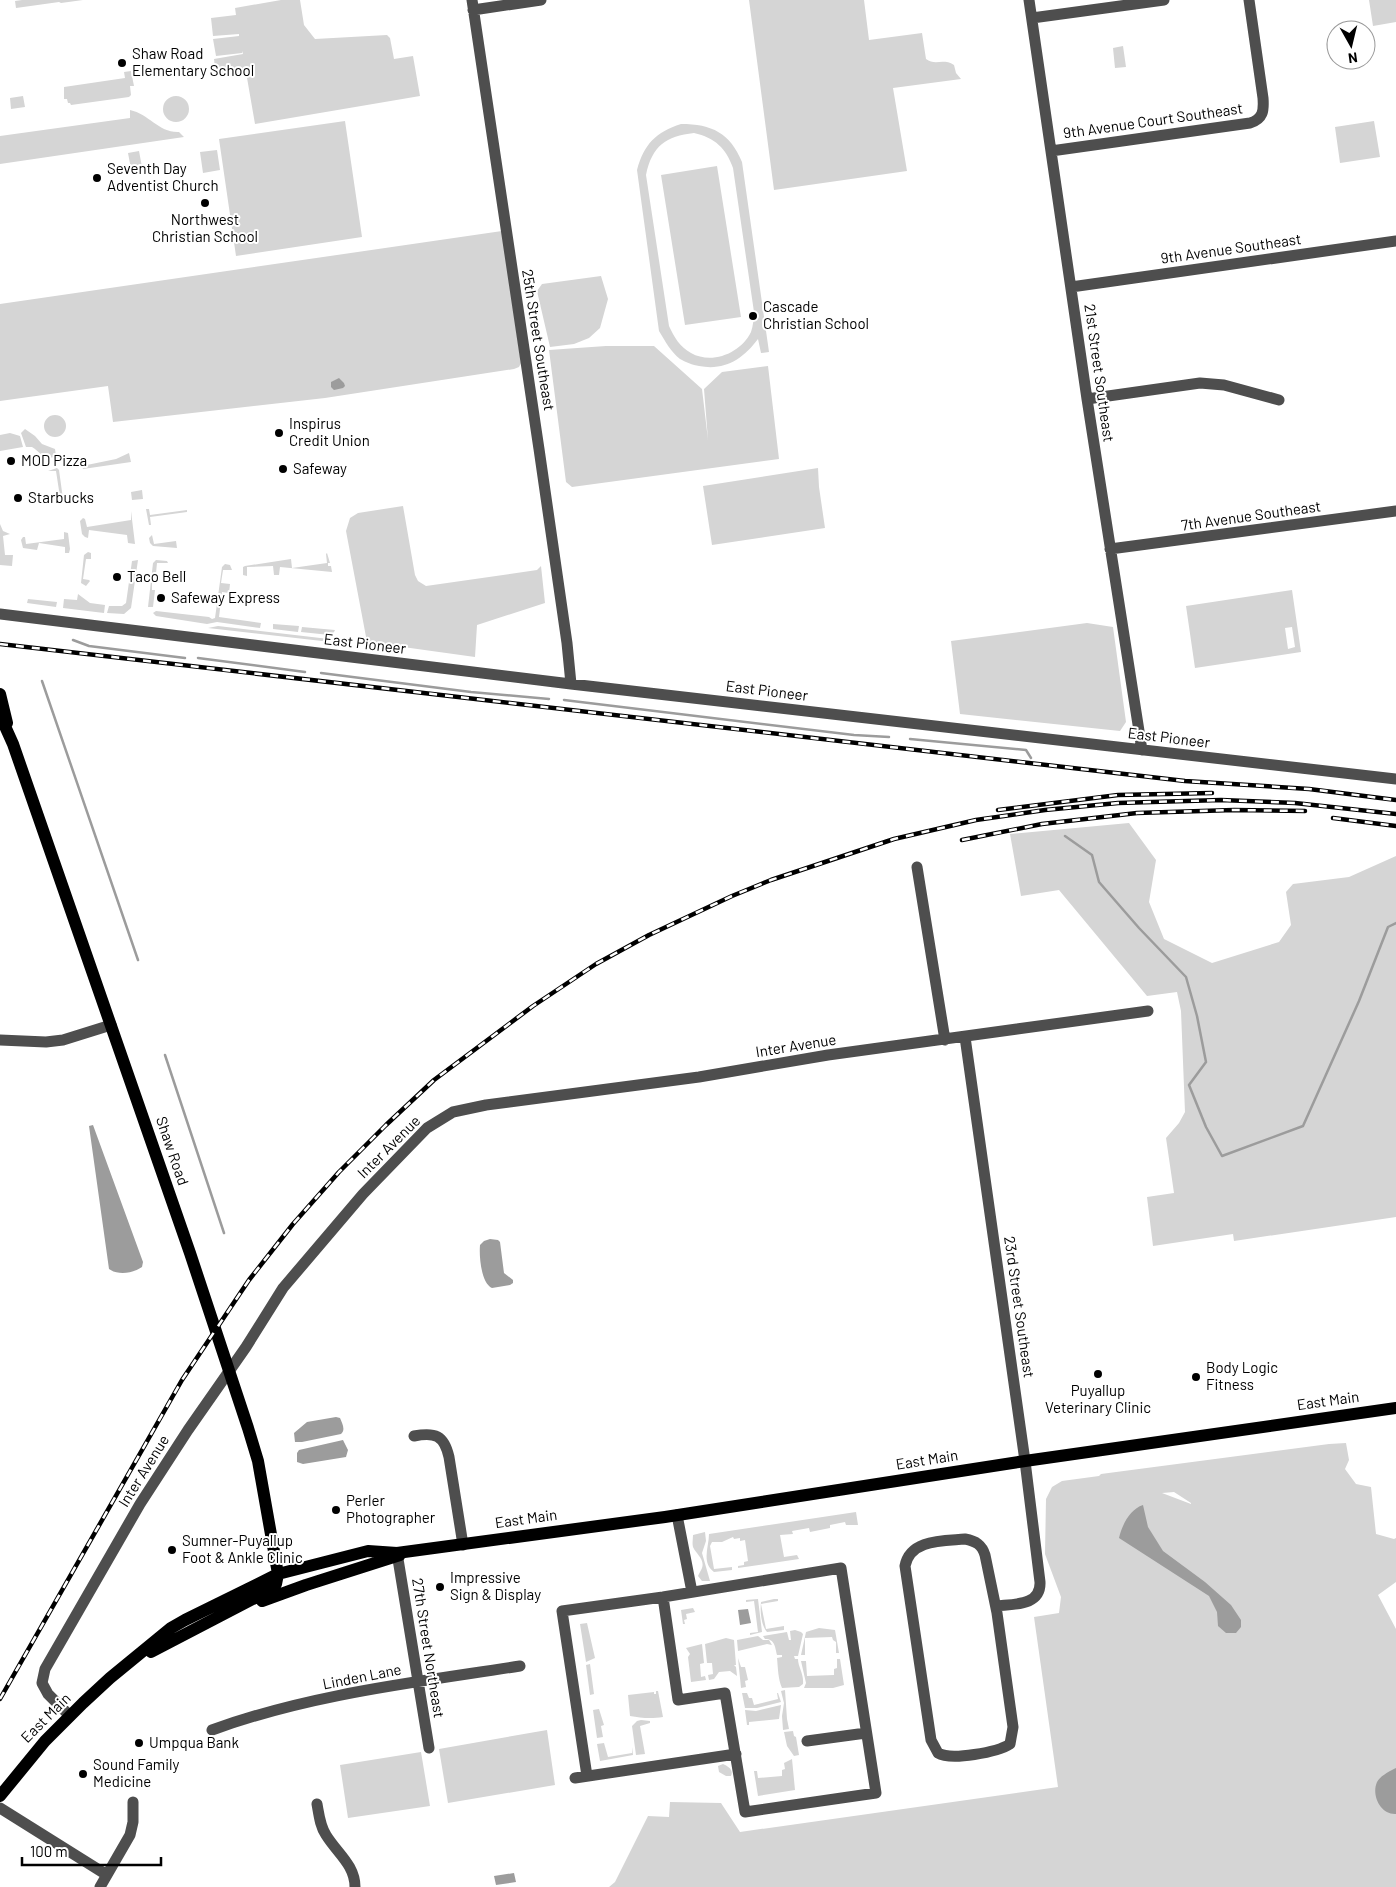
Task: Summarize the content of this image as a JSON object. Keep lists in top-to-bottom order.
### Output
{
  "streets": {
    "main road": ["Shaw Road", "East Main"],
    "street": [
      "9th Avenue Court Southeast",
      "9th Avenue Southeast",
      "25th Street Southeast",
      "21st Street Southeast",
      "7th Avenue Southeast",
      "East Pioneer",
      "Inter Avenue",
      "23rd Street Southeast",
      "27th Street Northeast",
      "Linden Lane"
    ]
  },
  "crossings": [
    ["9th Avenue Court Southeast", "21st Street Southeast"],
    ["9th Avenue Southeast", "21st Street Southeast"],
    ["25th Street Southeast", "East Pioneer"],
    ["21st Street Southeast", "7th Avenue Southeast"],
    ["21st Street Southeast", "East Pioneer"],
    ["Inter Avenue", "23rd Street Southeast"],
    ["Inter Avenue", "East Main"],
    ["Shaw Road", "East Main"],
    ["23rd Street Southeast", "East Main"],
    ["East Main", "27th Street Northeast"],
    ["27th Street Northeast", "Linden Lane"]
  ],
  "places": [
    "Shaw Road Elementary School",
    "Seventh Day Adventist Church",
    "Northwest Christian School",
    "Cascade Christian School",
    "Inspirus Credit Union",
    "MOD Pizza",
    "Safeway",
    "Starbucks",
    "Taco Bell",
    "Safeway Express",
    "Puyallup Veterinary Clinic",
    "Body Logic Fitness",
    "Perler Photographer",
    "Sumner-Puyallup Foot & Ankle Clinic",
    "Impressive Sign & Display",
    "Umpqua Bank",
    "Sound Family Medicine"
  ],
  "scale_bar": "100 m",
  "north": "bottom"
}
